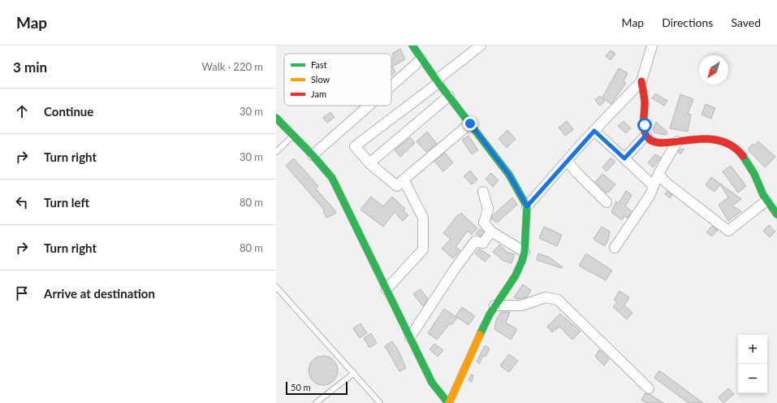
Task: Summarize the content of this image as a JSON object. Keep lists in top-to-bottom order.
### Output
{
  "legend": ["Fast", "Slow", "Jam"],
  "scale_bar": "50 m",
  "north": "bottom left",
  "page": {
    "header": "Map",
    "nav": ["Map", "Directions", "Saved"],
    "heading": ["3 min", "Walk · 220 m"],
    "list": [
      ["Continue", "30 m"],
      ["Turn right", "30 m"],
      ["Turn left", "80 m"],
      ["Turn right", "80 m"],
      "Arrive at destination"
    ],
    "map_buttons": ["+", "−"],
    "scale": "50 m"
  }
}
